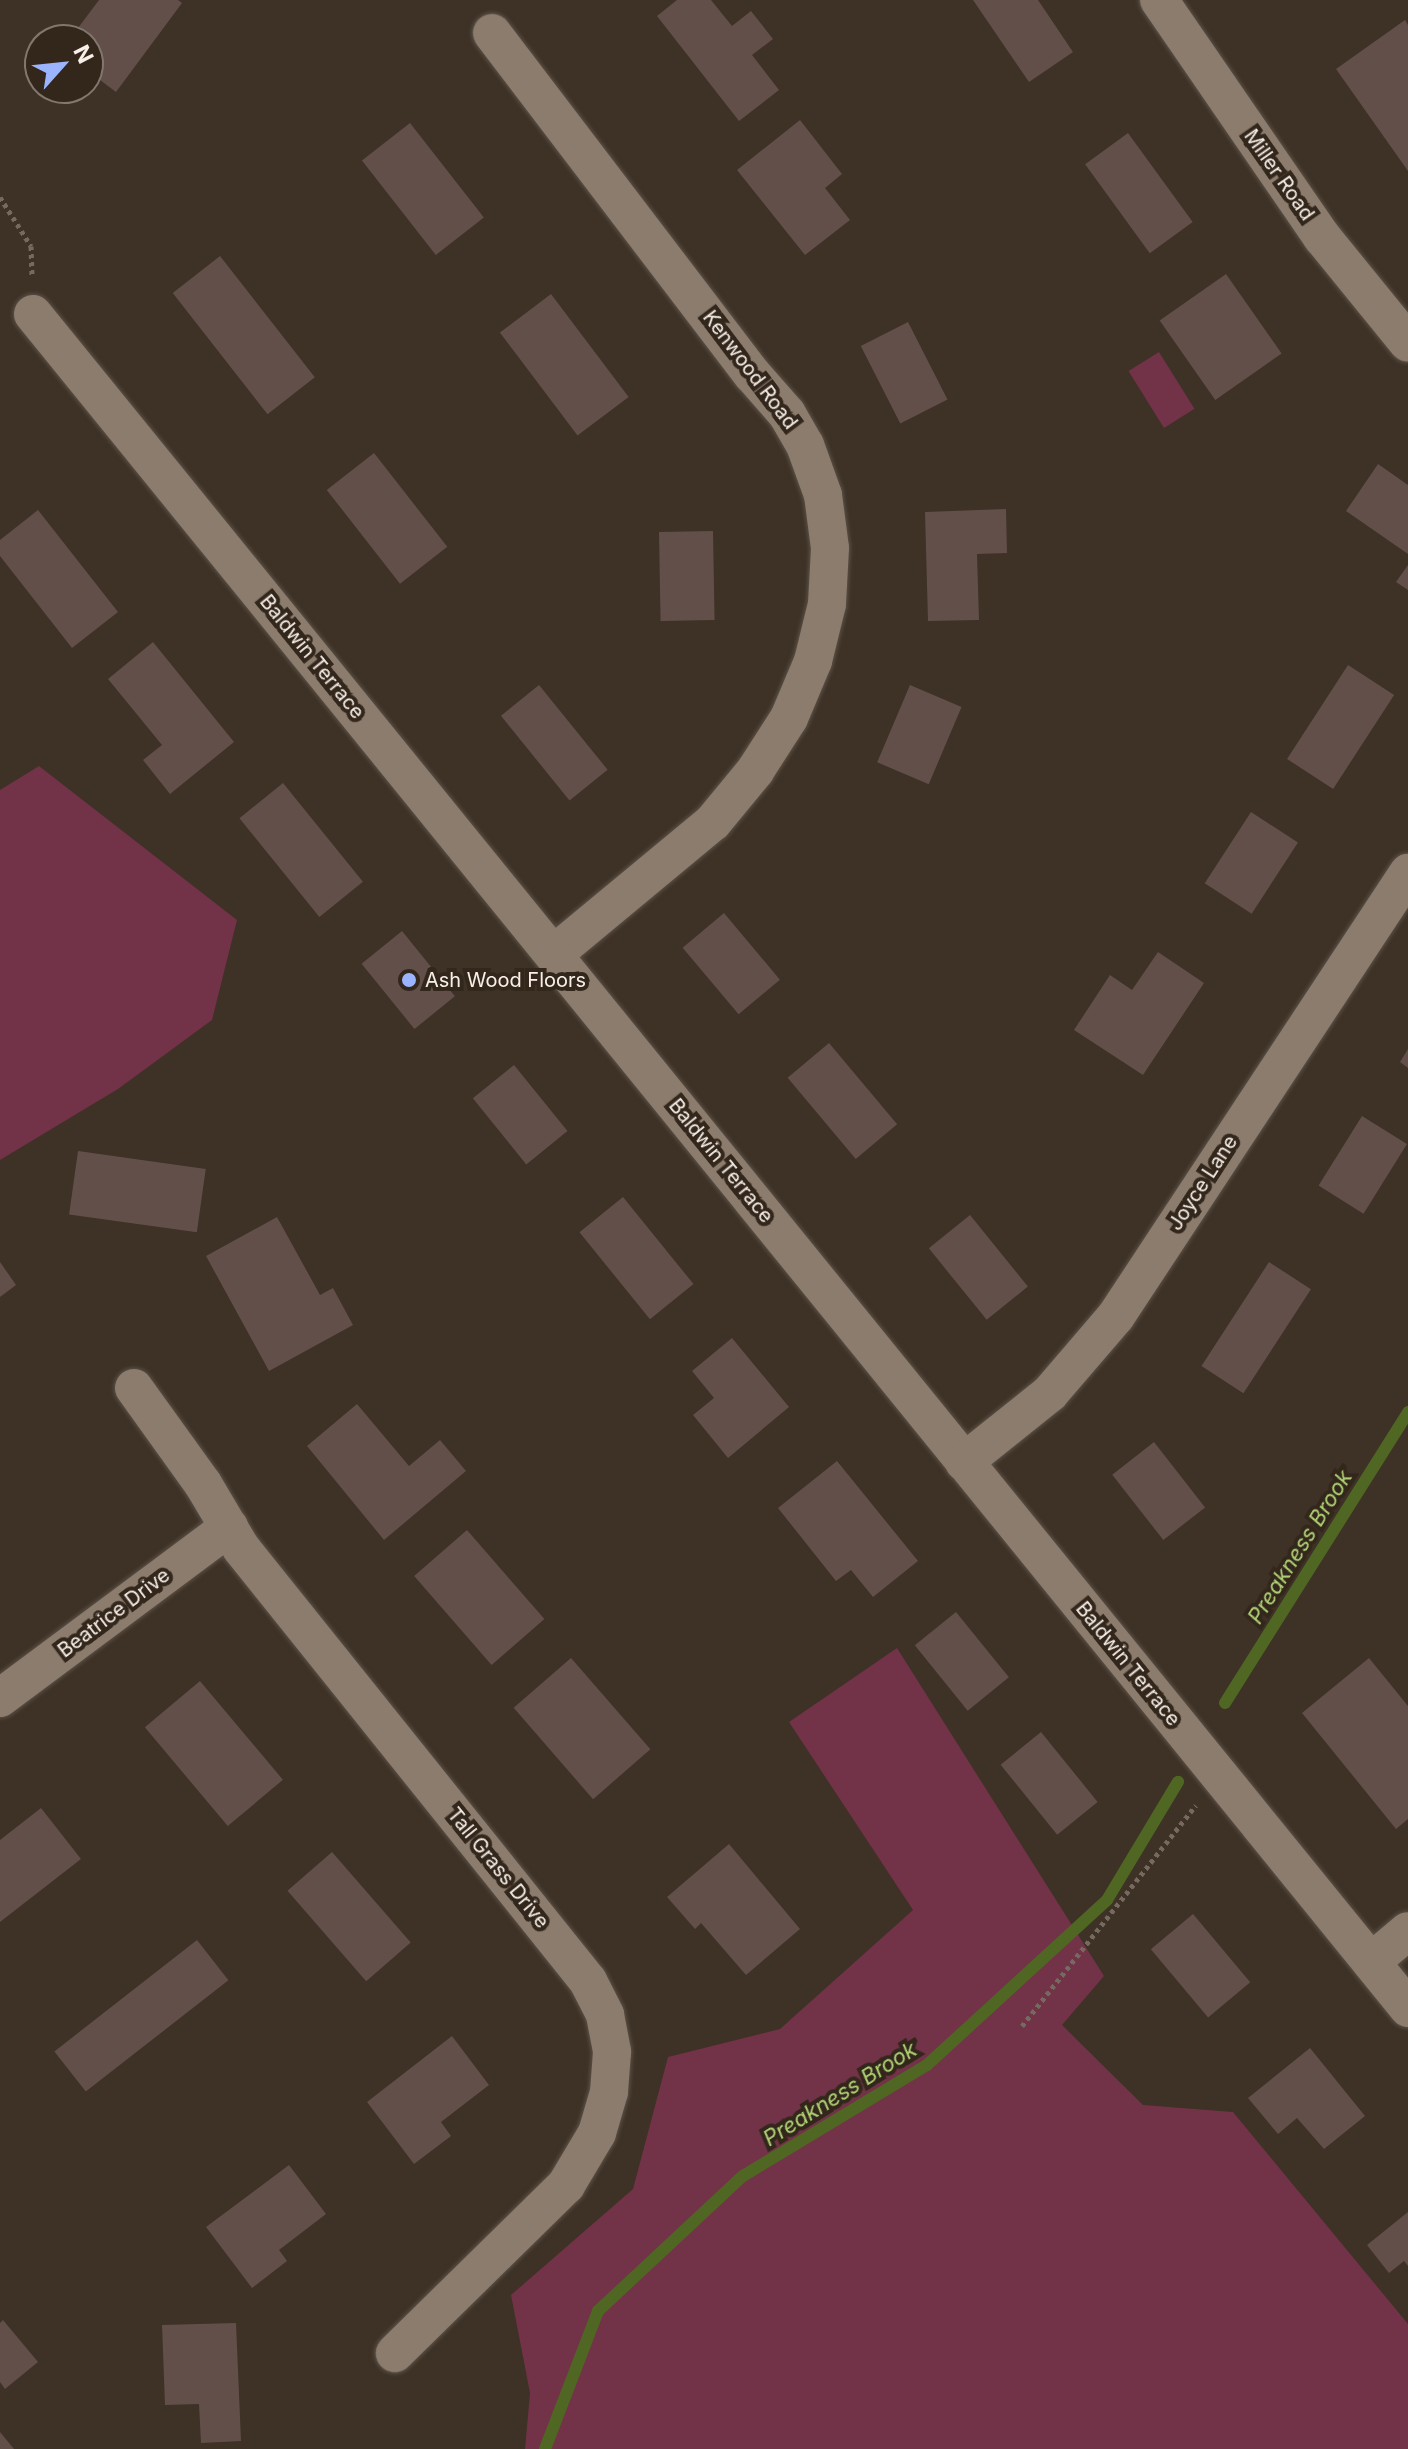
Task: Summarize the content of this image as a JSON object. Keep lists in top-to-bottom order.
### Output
{
  "streets": {
    "street": [
      "Miller Road",
      "Kenwood Road",
      "Baldwin Terrace",
      "Joyce Lane",
      "Beatrice Drive",
      "Tall Grass Drive"
    ]
  },
  "crossings": [
    ["Kenwood Road", "Baldwin Terrace"],
    ["Baldwin Terrace", "Joyce Lane"],
    ["Beatrice Drive", "Tall Grass Drive"]
  ],
  "water": ["Preakness Brook"],
  "places": ["Ash Wood Floors"],
  "north": "top right"
}
